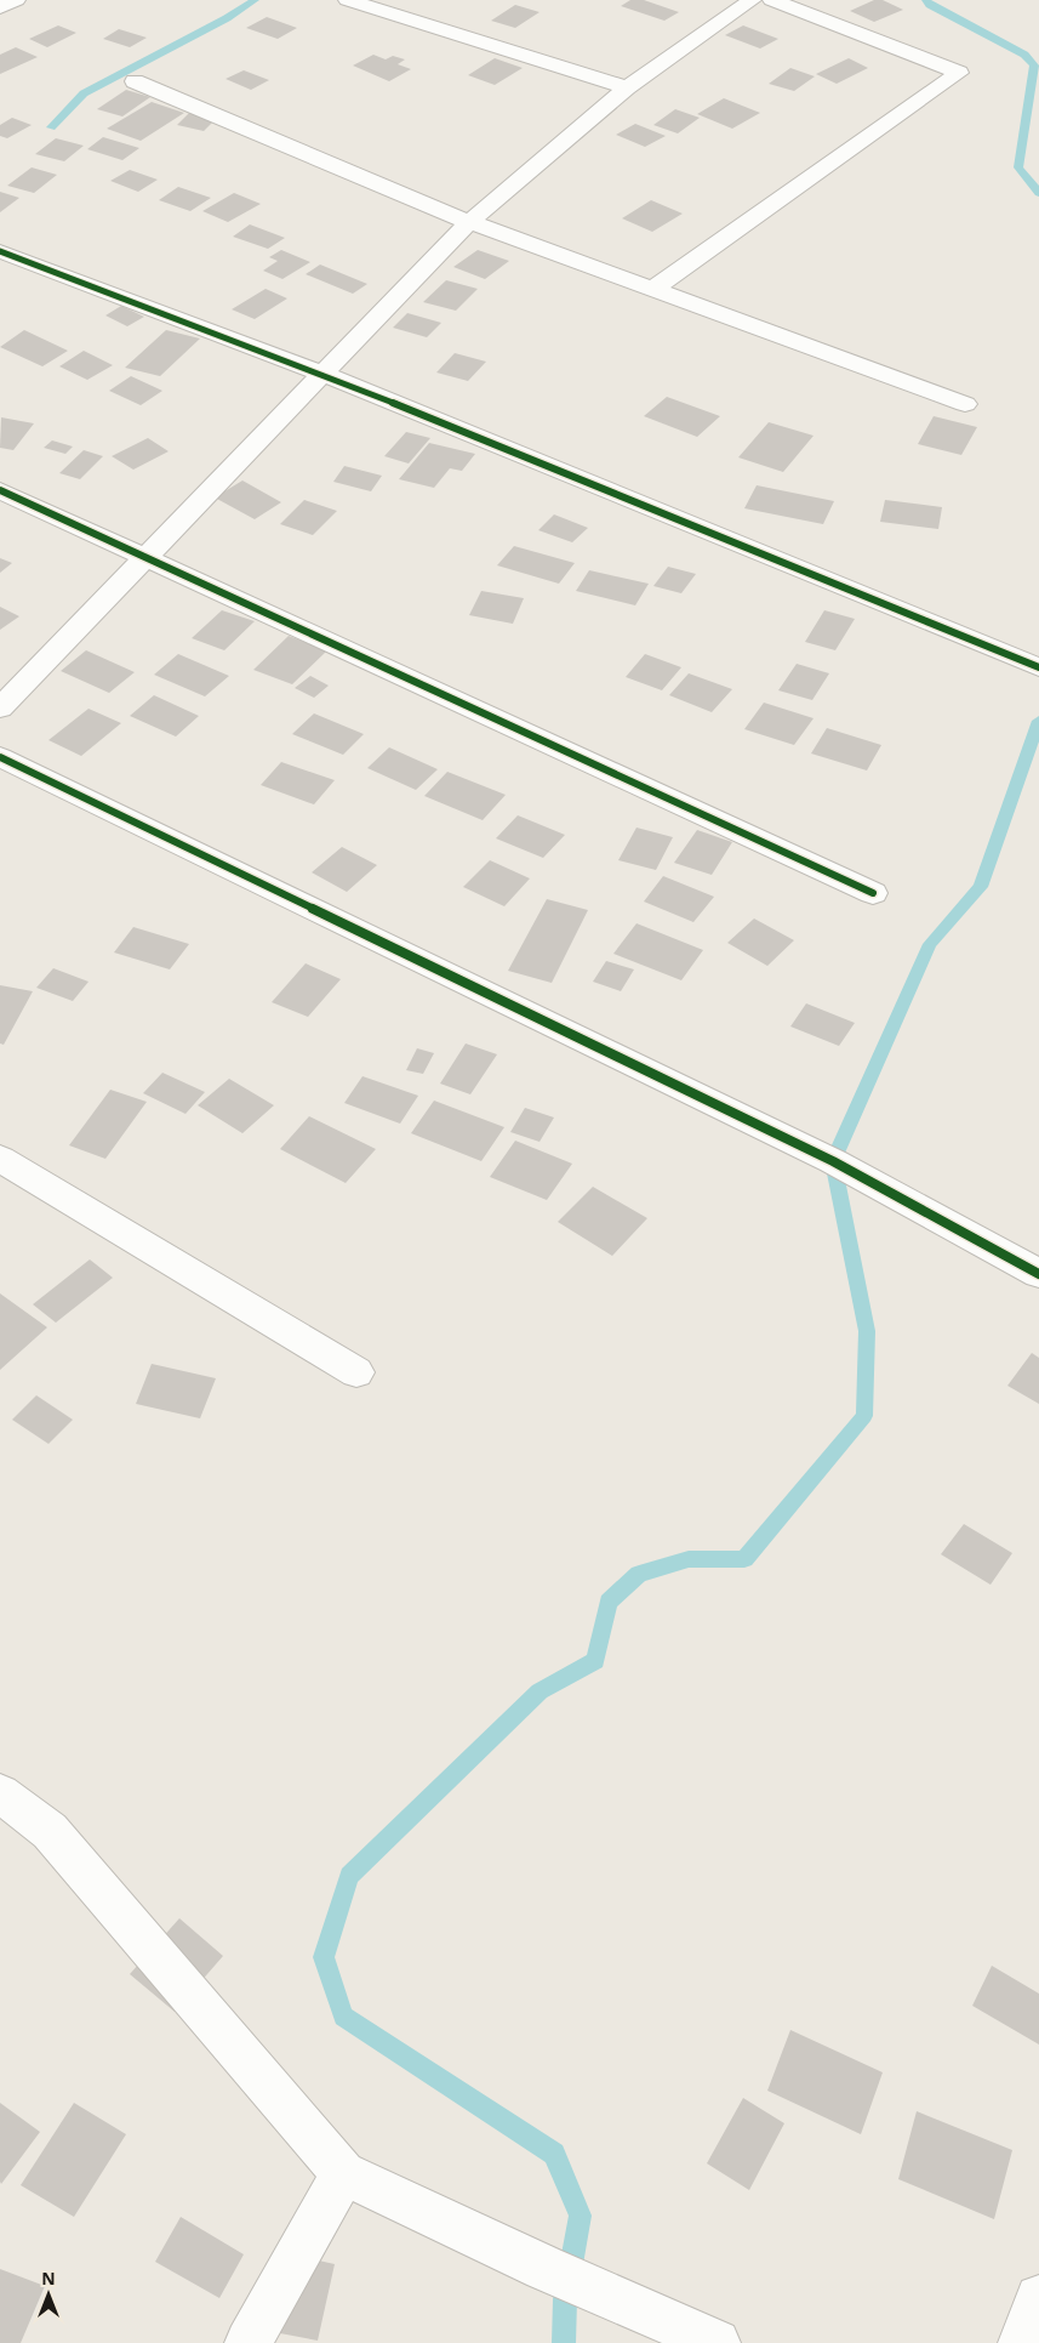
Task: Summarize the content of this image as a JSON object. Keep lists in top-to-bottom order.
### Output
{
  "north": "top"
}
